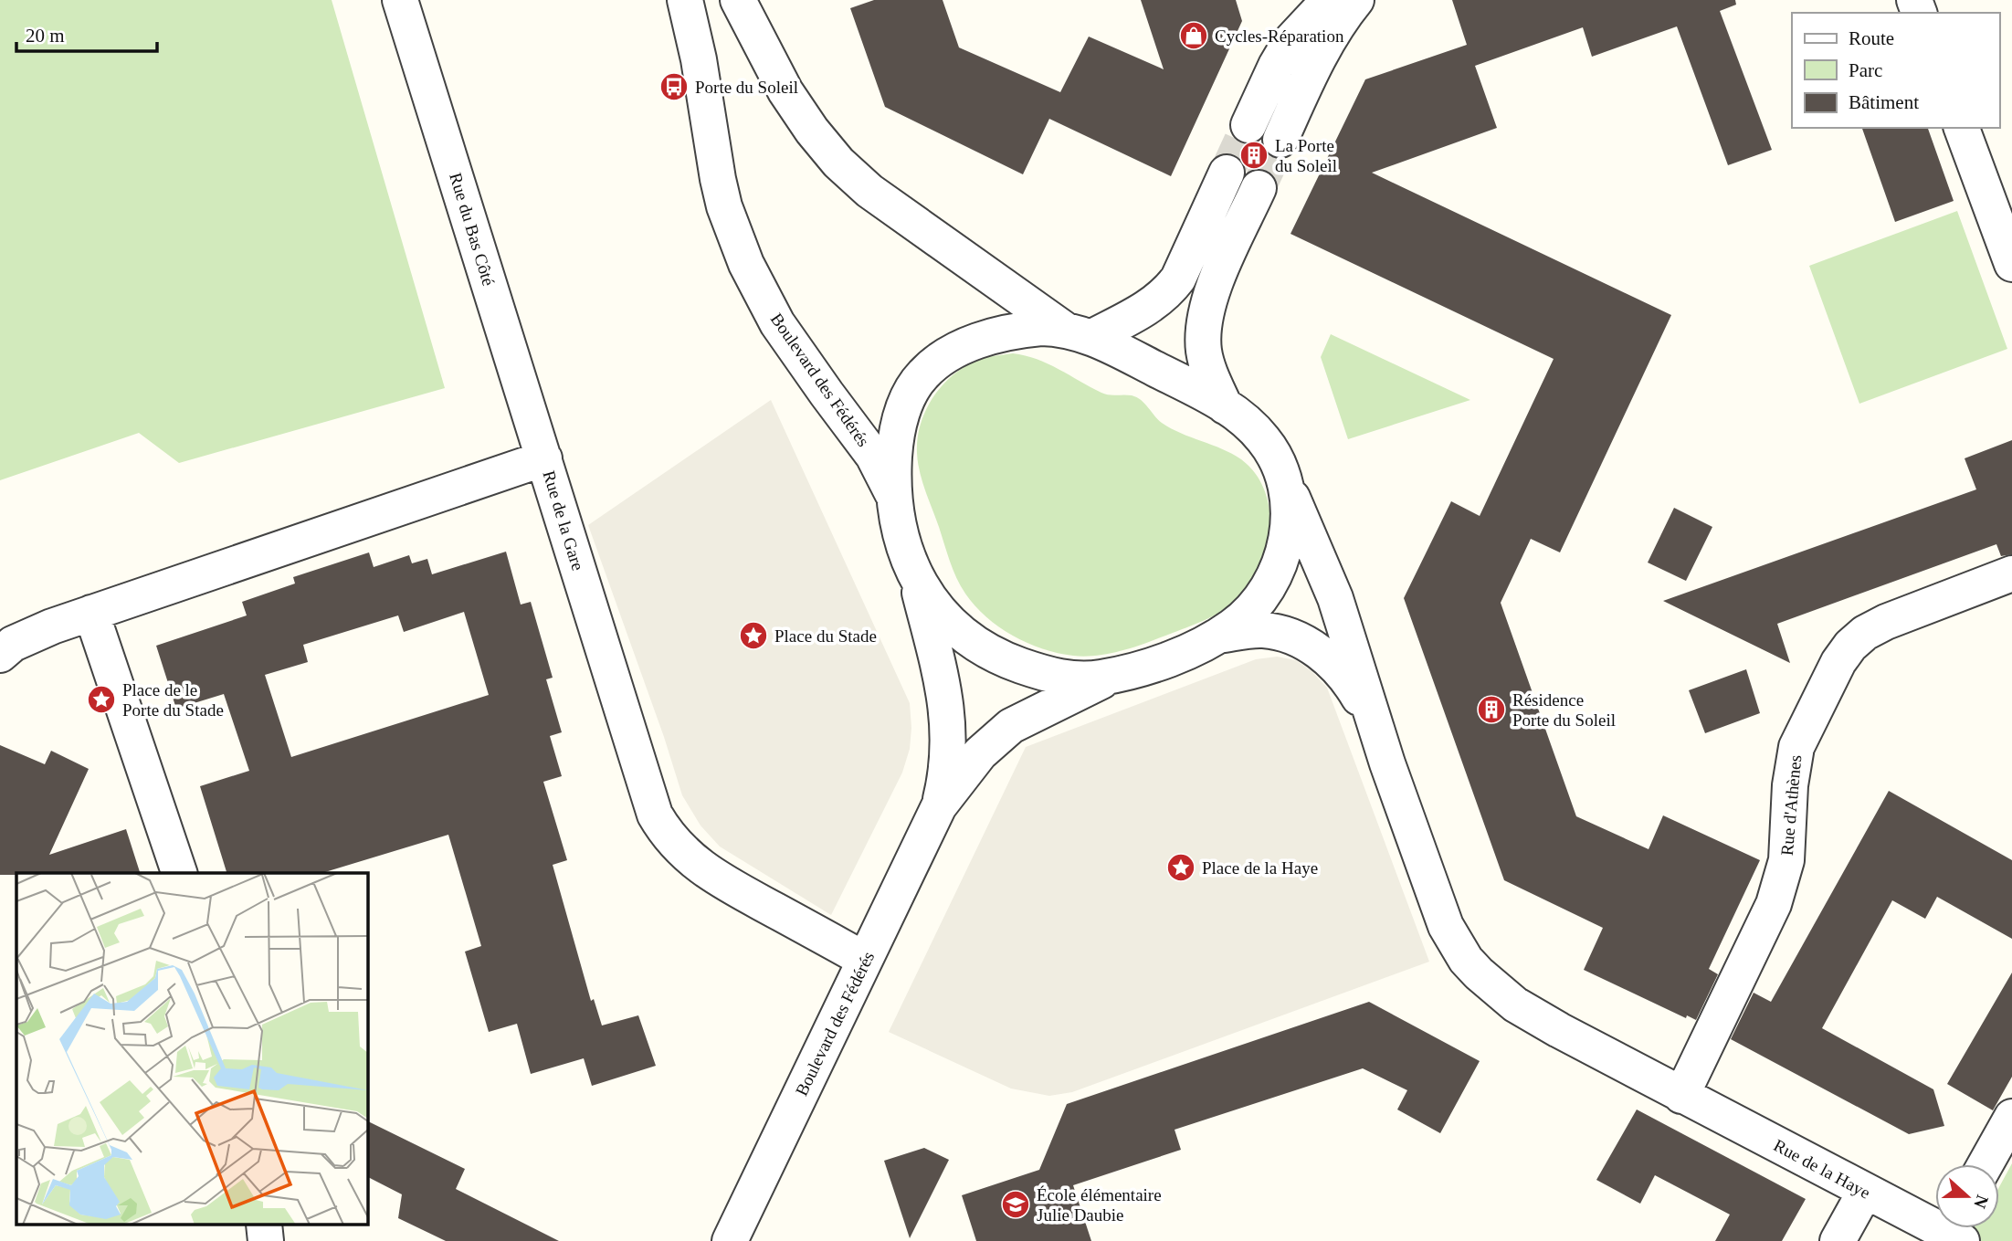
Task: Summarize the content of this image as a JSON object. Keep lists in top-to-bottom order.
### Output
{
  "streets": {
    "street": [
      "Rue du Bas Côté",
      "Boulevard des Fédérés",
      "Rue de la Gare",
      "Rue d'Athènes",
      "Rue de la Haye"
    ]
  },
  "crossings": [
    ["Rue du Bas Côté", "Rue de la Gare"],
    ["Boulevard des Fédérés", "Rue de la Gare"],
    ["Rue d'Athènes", "Rue de la Haye"]
  ],
  "places": {
    "shop": ["Cycles-Réparation"],
    "bus stop": ["Porte du Soleil"],
    "building": ["La Porte du Soleil", "Résidence Porte du Soleil"],
    "place": ["Place du Stade", "Place de le Porte du Stade", "Place de la Haye"],
    "school or university": ["École élémentaire Julie Daubie"]
  },
  "legend": ["Route", "Parc", "Bâtiment"],
  "scale_bar": "20 m",
  "north": "right"
}
